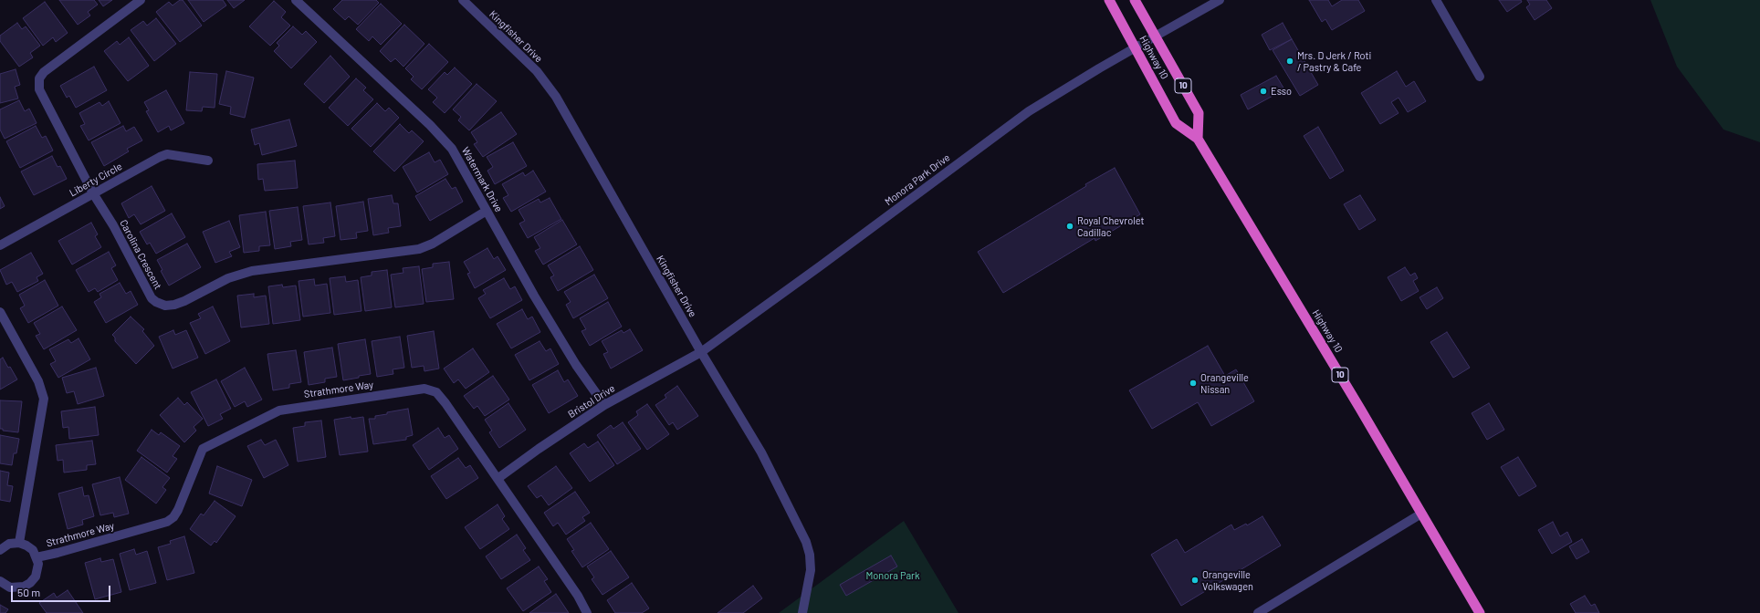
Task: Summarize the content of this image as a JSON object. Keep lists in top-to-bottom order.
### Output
{
  "streets": {
    "highway": ["Highway 10", "10"],
    "street": [
      "Kingfisher Drive",
      "Liberty Circle",
      "Watermark Drive",
      "Monora Park Drive",
      "Carolina Crescent",
      "Strathmore Way",
      "Bristol Drive"
    ]
  },
  "crossings": [
    ["Kingfisher Drive", "Monora Park Drive"],
    ["Kingfisher Drive", "Bristol Drive"],
    ["Highway 10", "Monora Park Drive"],
    ["Liberty Circle", "Carolina Crescent"],
    ["Watermark Drive", "Carolina Crescent"],
    ["Watermark Drive", "Bristol Drive"],
    ["Monora Park Drive", "Bristol Drive"],
    ["Strathmore Way", "Bristol Drive"]
  ],
  "parks": ["Monora Park"],
  "places": [
    "Mrs. D Jerk / Roti / Pastry & Cafe",
    "Esso",
    "Royal Chevrolet Cadillac",
    "Orangeville Nissan",
    "Orangeville Volkswagen"
  ],
  "scale_bar": "50 m"
}
